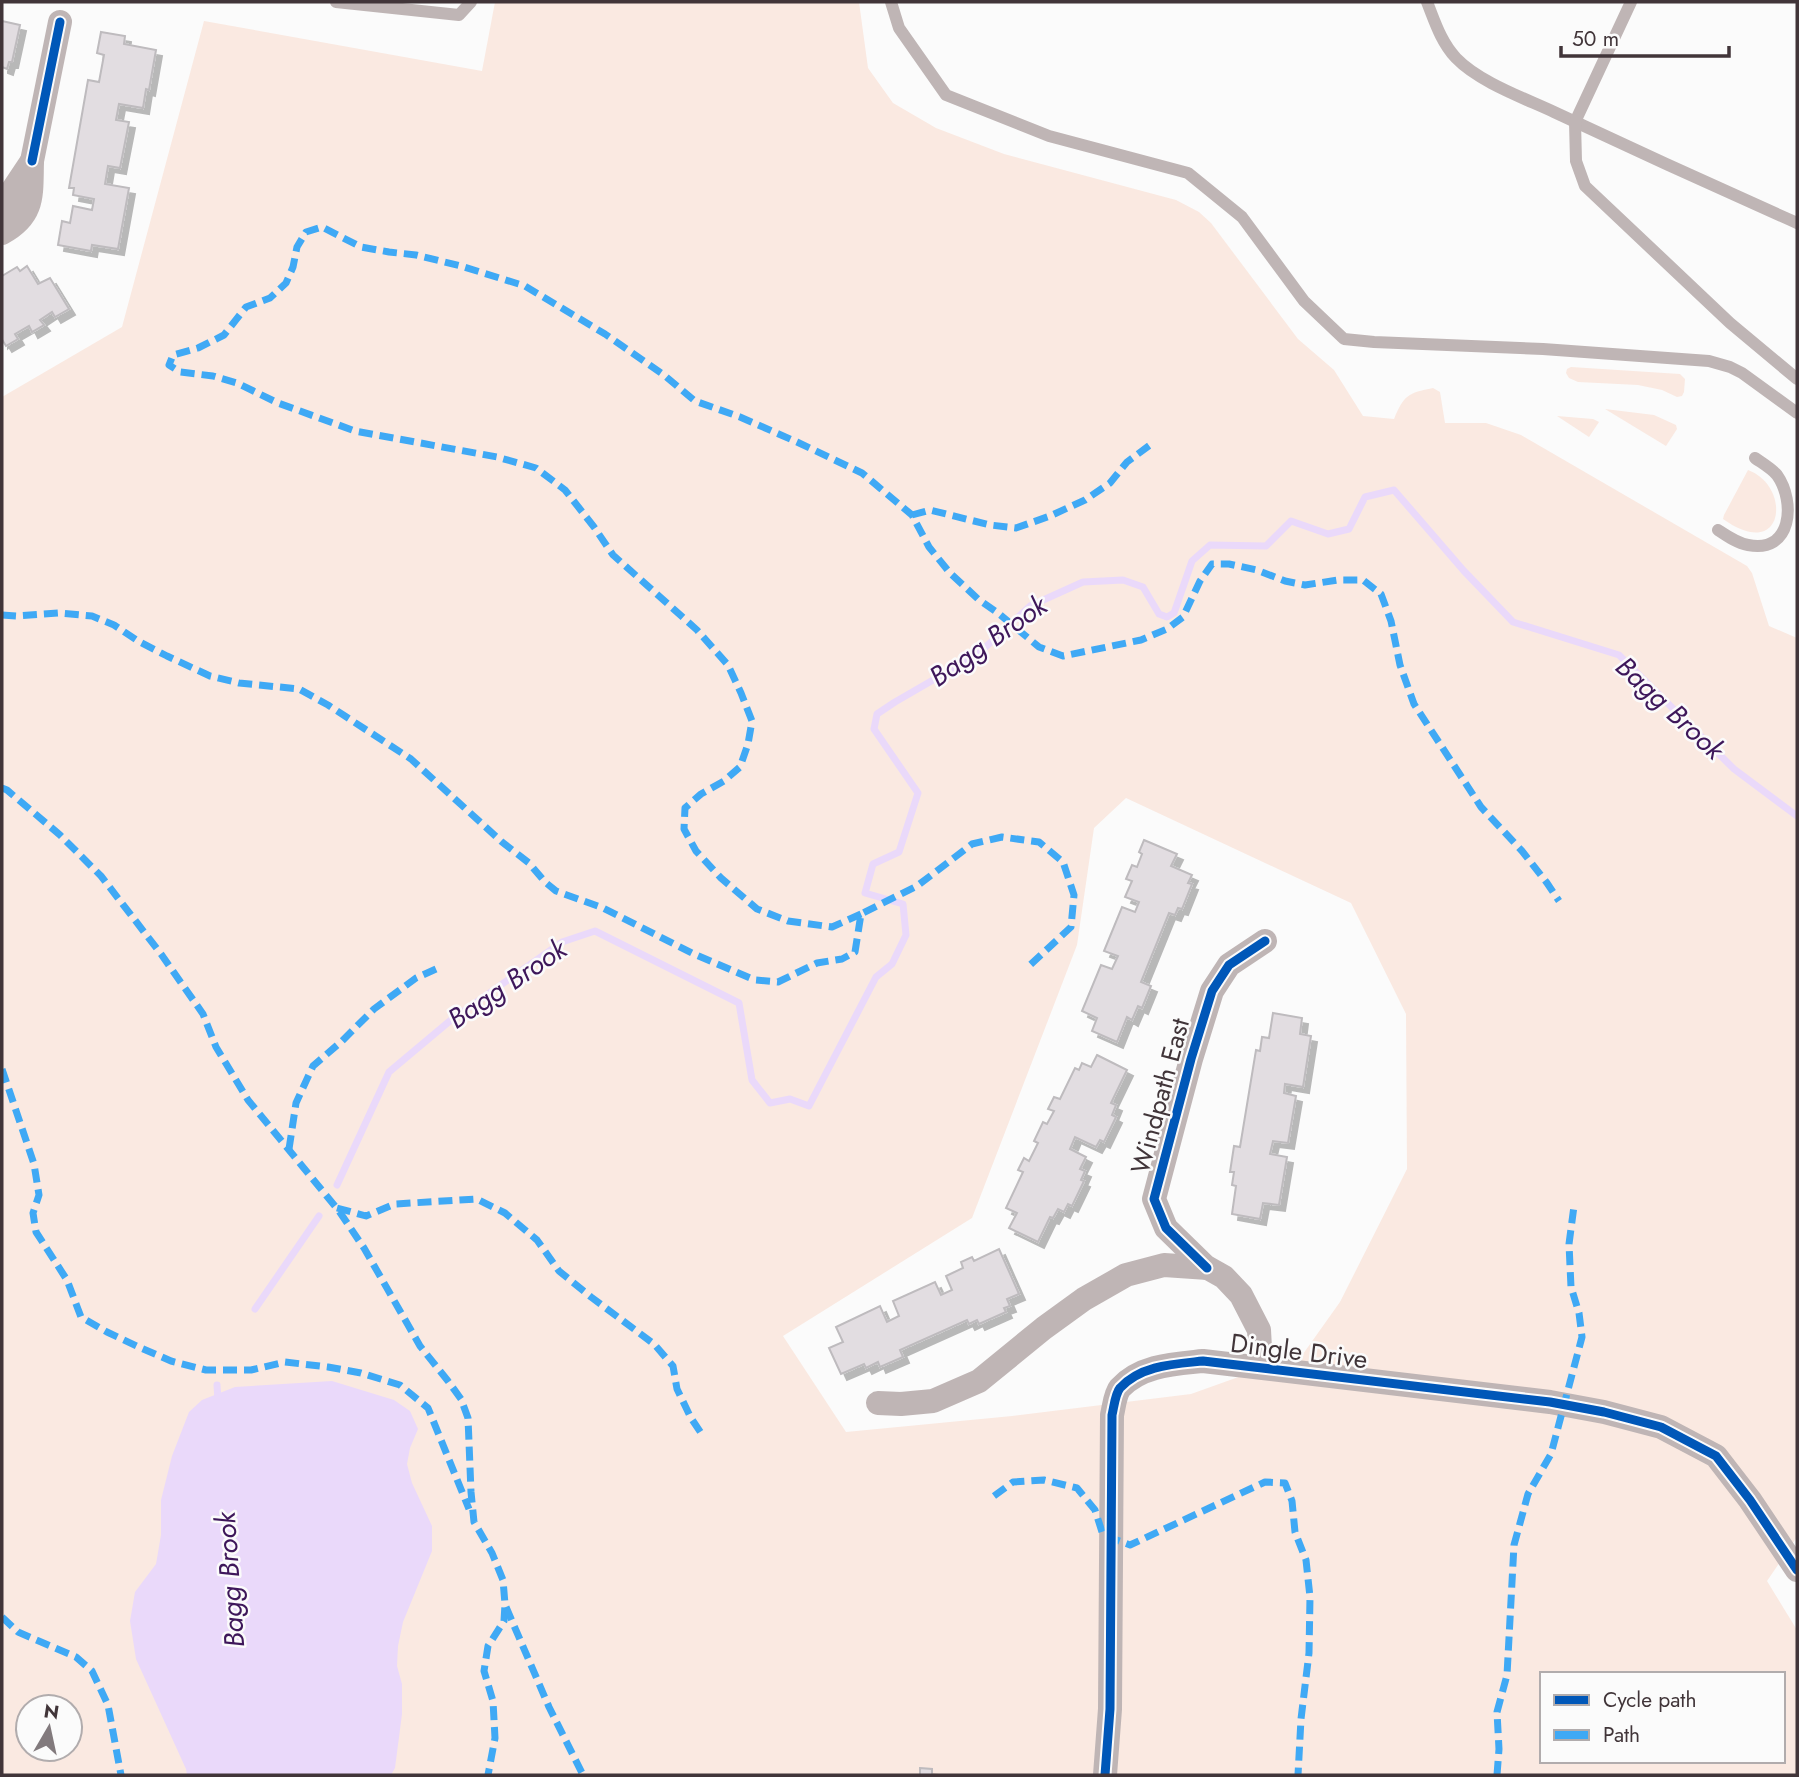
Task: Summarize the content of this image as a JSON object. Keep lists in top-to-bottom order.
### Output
{
  "streets": {
    "street": ["Windpath East", "Dingle Drive"]
  },
  "crossings": [
    ["Windpath East", "Dingle Drive"]
  ],
  "water": ["Bagg Brook"],
  "legend": ["Cycle path", "Path"],
  "scale_bar": "50 m",
  "north": "top"
}
